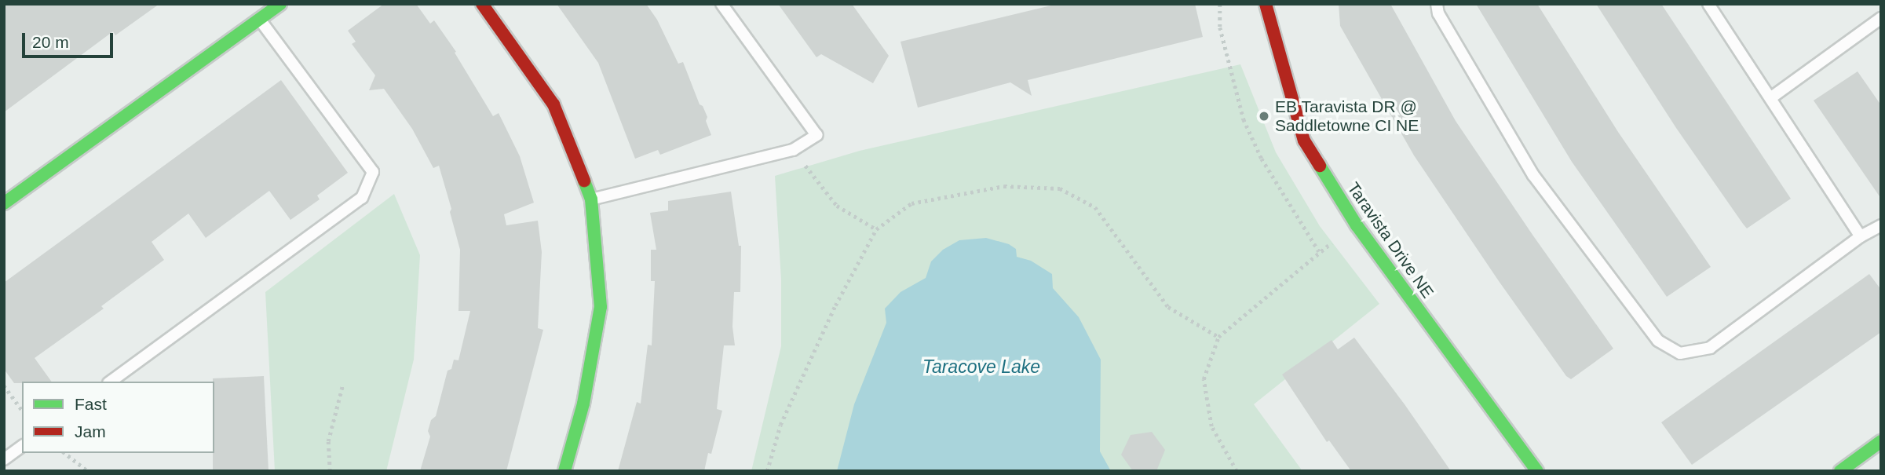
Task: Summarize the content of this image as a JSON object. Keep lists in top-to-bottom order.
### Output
{
  "streets": {
    "street": ["Taravista Drive NE"]
  },
  "water": ["Taracove Lake"],
  "places": ["EB Taravista DR @ Saddletowne CI NE"],
  "legend": ["Fast", "Jam"],
  "scale_bar": "20 m"
}
